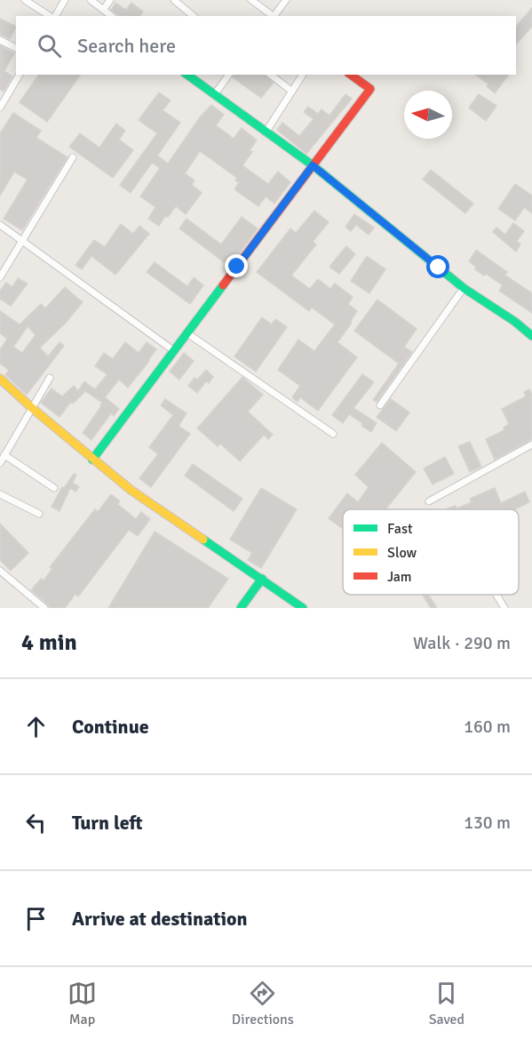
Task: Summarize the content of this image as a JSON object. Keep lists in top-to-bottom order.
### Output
{
  "legend": ["Fast", "Slow", "Jam"],
  "north": "left",
  "page": {
    "search": "Search here",
    "heading": ["4 min", "Walk · 290 m"],
    "list": [
      ["Continue", "160 m"],
      ["Turn left", "130 m"],
      "Arrive at destination"
    ],
    "nav": ["Map", "Directions", "Saved"]
  }
}
